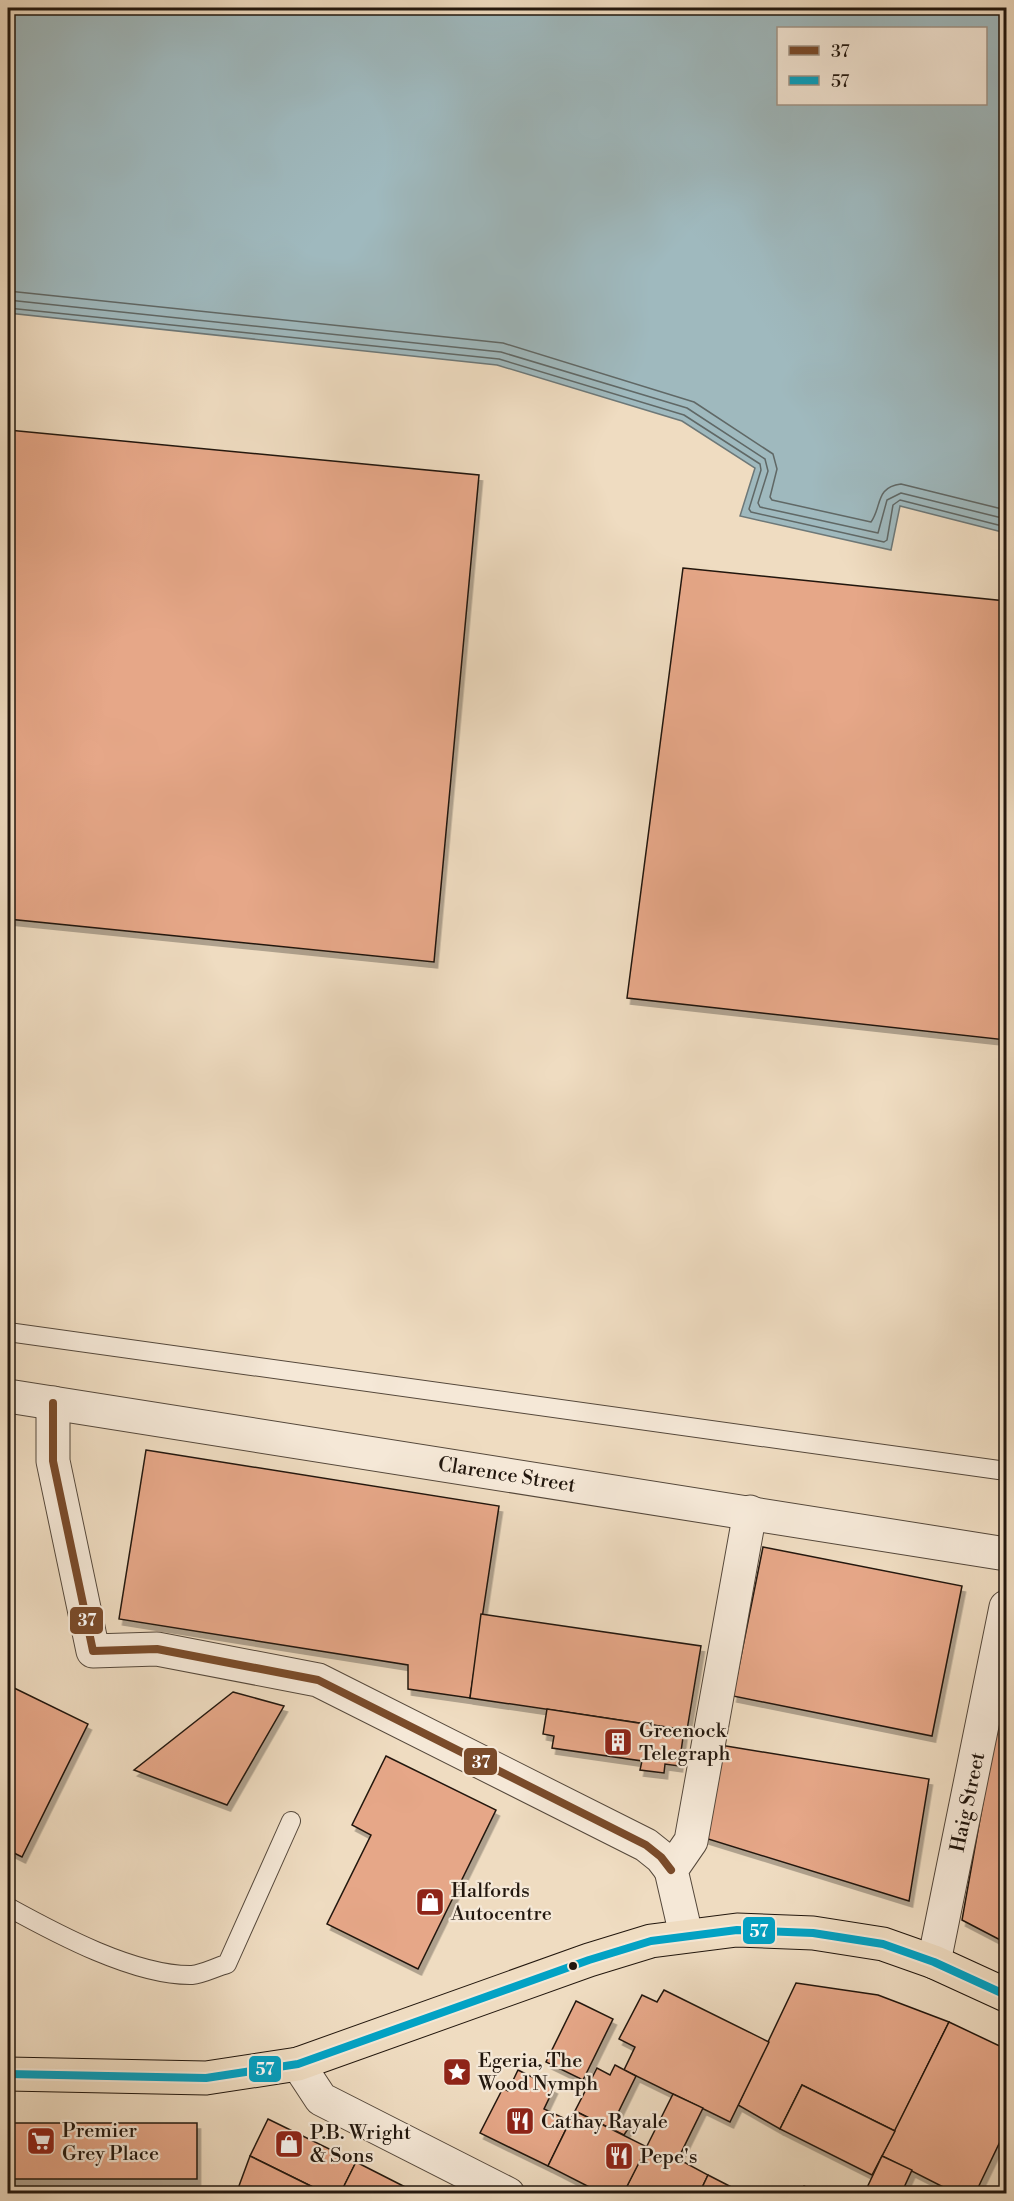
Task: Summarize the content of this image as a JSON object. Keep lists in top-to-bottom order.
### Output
{
  "streets": {
    "street": ["Clarence Street", "Haig Street"]
  },
  "places": {
    "building": ["Greenock Telegraph"],
    "shop": ["Halfords Autocentre", "P.B. Wright & Sons"],
    "place": ["Egeria, The Wood Nymph"],
    "restaurant": ["Cathay Rayale", "Pepe's"],
    "supermarket": ["Premier Grey Place"]
  },
  "lines": ["transit line 37", "transit line 57"],
  "legend": ["37", "57"]
}
